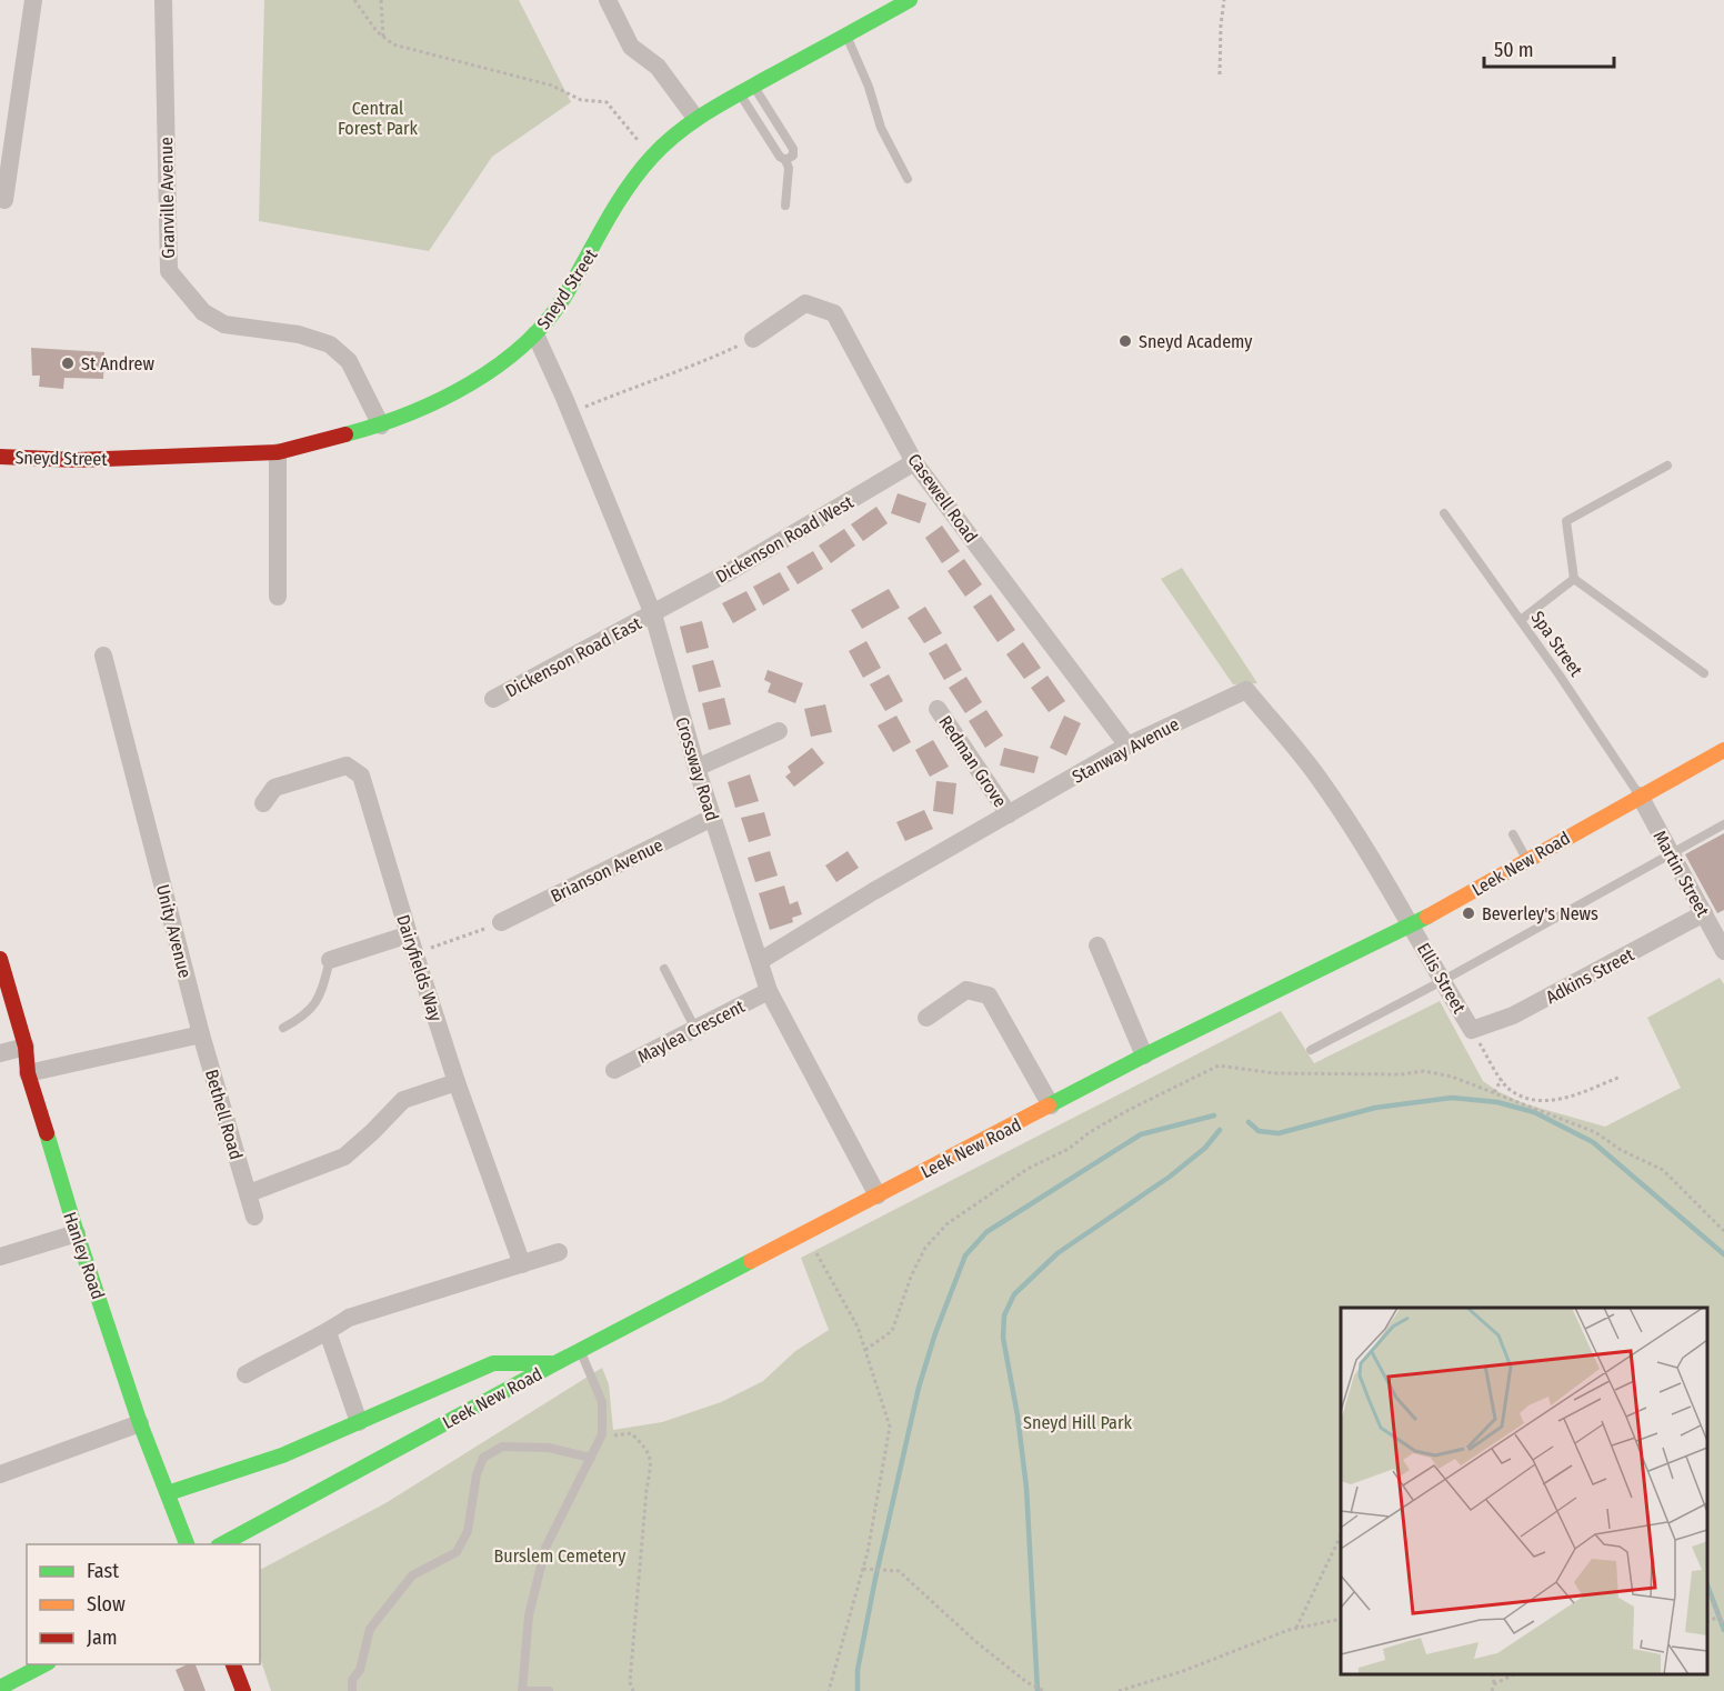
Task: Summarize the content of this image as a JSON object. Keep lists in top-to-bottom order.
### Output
{
  "streets": {
    "main road": ["Sneyd Street", "Leek New Road", "Hanley Road"],
    "street": [
      "Granville Avenue",
      "Casewell Road",
      "Dickenson Road West",
      "Dickenson Road East",
      "Stanway Avenue",
      "Redman Grove",
      "Crossway Road",
      "Brianson Avenue",
      "Martin Street",
      "Unity Avenue",
      "Dairyfields Way",
      "Adkins Street",
      "Ellis Street",
      "Maylea Crescent",
      "Bethell Road"
    ],
    "lane": ["Spa Street"]
  },
  "crossings": [
    ["Granville Avenue", "Sneyd Street"],
    ["Sneyd Street", "Crossway Road"],
    ["Casewell Road", "Dickenson Road West"],
    ["Casewell Road", "Stanway Avenue"],
    ["Dickenson Road West", "Dickenson Road East"],
    ["Dickenson Road West", "Crossway Road"],
    ["Spa Street", "Leek New Road"],
    ["Spa Street", "Martin Street"],
    ["Dickenson Road East", "Crossway Road"],
    ["Stanway Avenue", "Redman Grove"],
    ["Stanway Avenue", "Crossway Road"],
    ["Stanway Avenue", "Leek New Road"],
    ["Stanway Avenue", "Ellis Street"],
    ["Crossway Road", "Leek New Road"],
    ["Crossway Road", "Brianson Avenue"],
    ["Crossway Road", "Maylea Crescent"],
    ["Leek New Road", "Martin Street"],
    ["Leek New Road", "Ellis Street"],
    ["Martin Street", "Adkins Street"],
    ["Unity Avenue", "Bethell Road"],
    ["Adkins Street", "Ellis Street"]
  ],
  "parks": ["Central Forest Park", "Sneyd Hill Park", "Burslem Cemetery"],
  "places": ["Sneyd Academy", "St Andrew", "Beverley's News"],
  "legend": ["Fast", "Slow", "Jam"],
  "scale_bar": "50 m"
}
